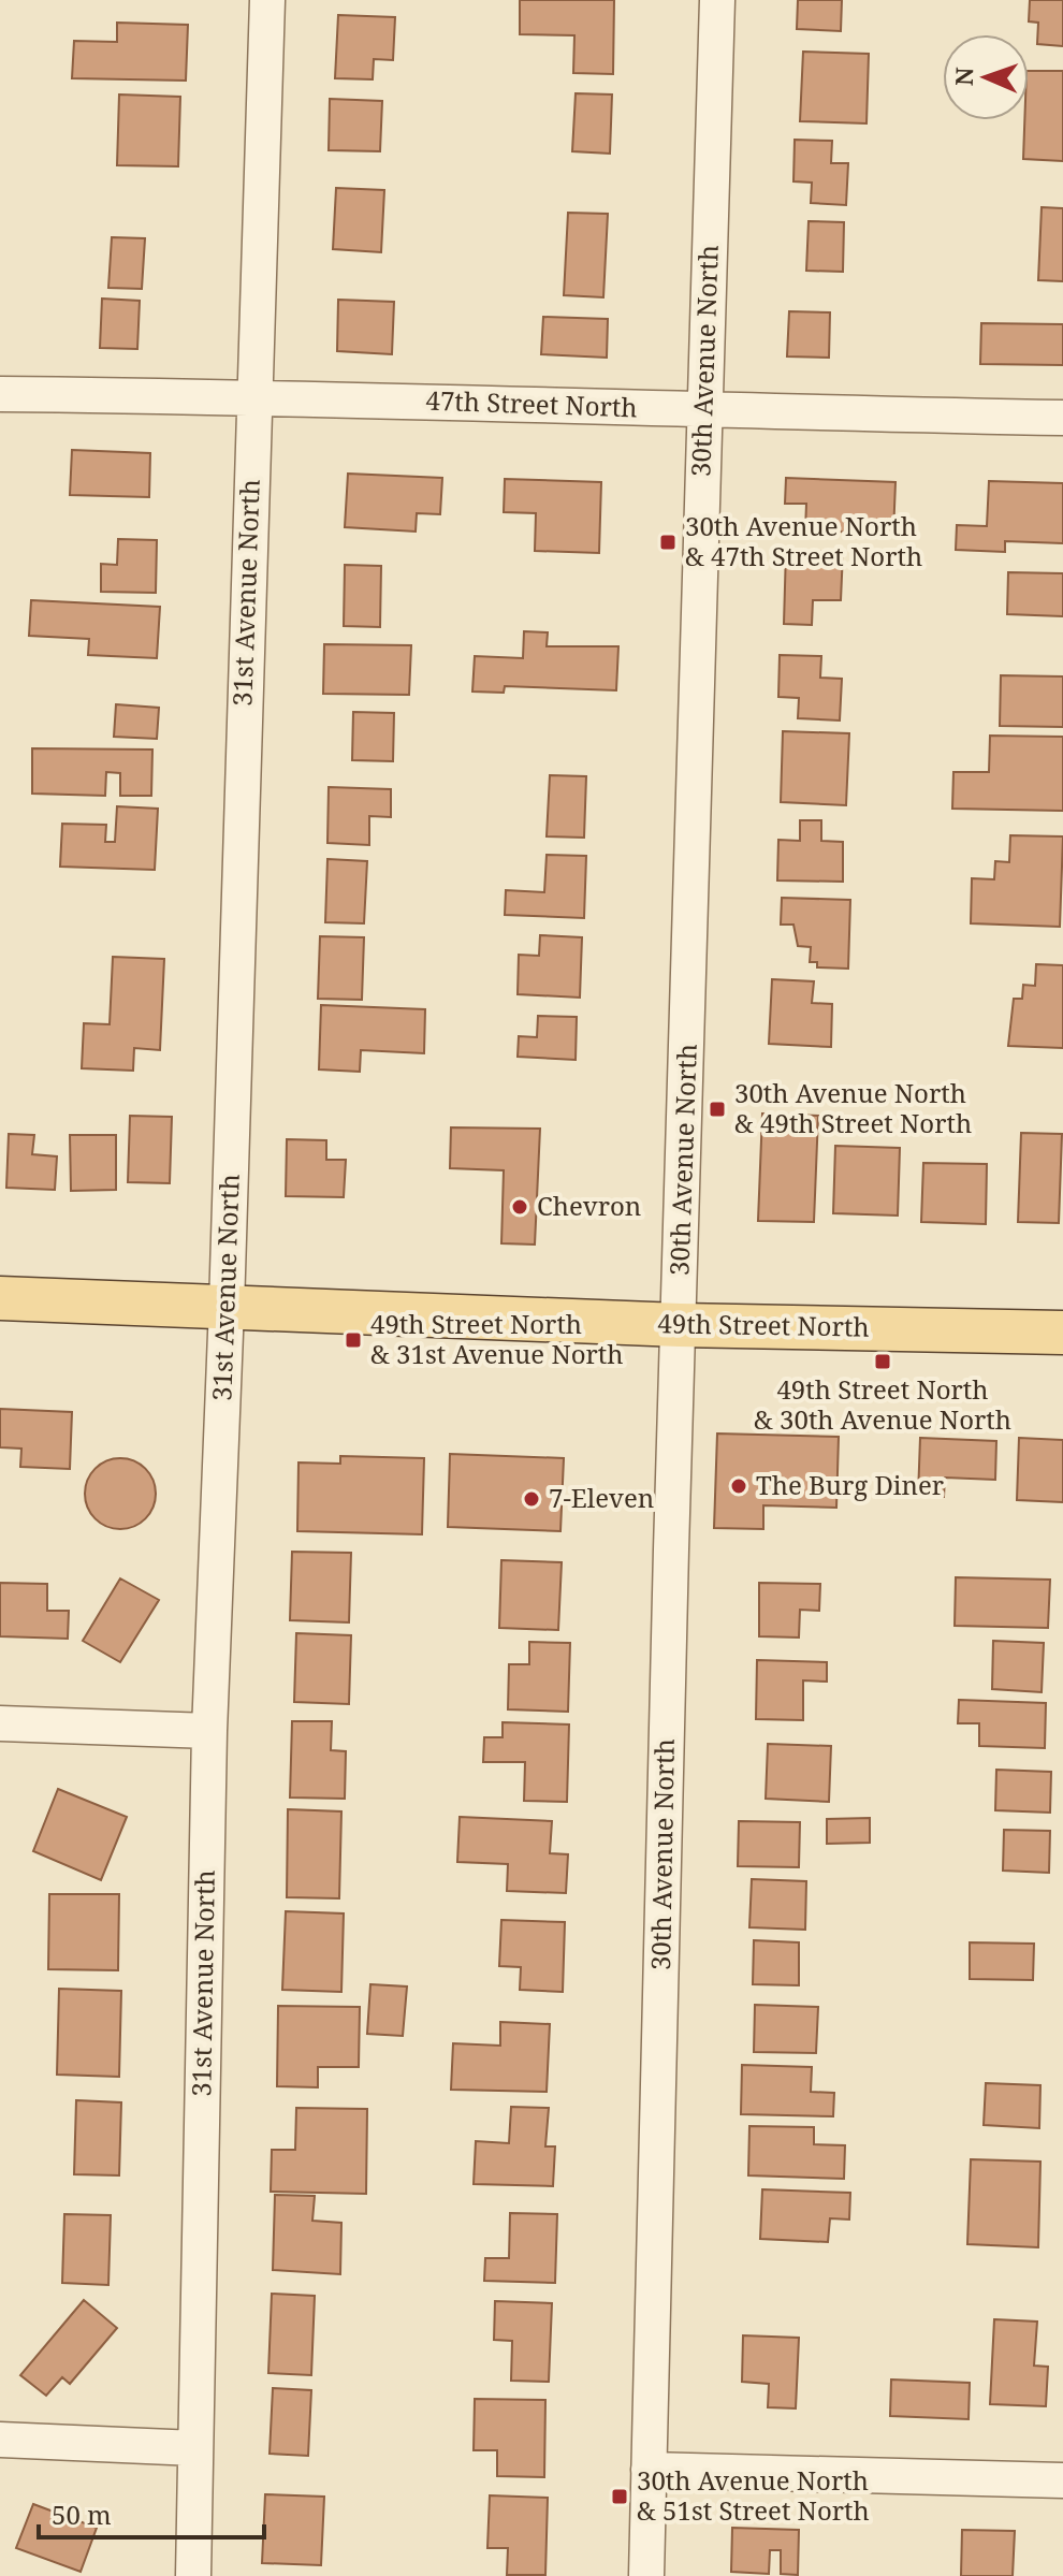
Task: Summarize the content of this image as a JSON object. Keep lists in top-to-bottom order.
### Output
{
  "streets": {
    "main road": ["49th Street North"],
    "street": ["30th Avenue North", "47th Street North", "31st Avenue North"]
  },
  "crossings": [
    ["30th Avenue North", "47th Street North"],
    ["30th Avenue North", "49th Street North"],
    ["47th Street North", "31st Avenue North"],
    ["31st Avenue North", "49th Street North"]
  ],
  "places": {
    "transit": [
      "30th Avenue North & 47th Street North",
      "30th Avenue North & 49th Street North",
      "49th Street North & 31st Avenue North",
      "49th Street North & 30th Avenue North",
      "30th Avenue North & 51st Street North"
    ],
    "other": ["Chevron", "The Burg Diner", "7-Eleven"]
  },
  "scale_bar": "50 m",
  "north": "left"
}
